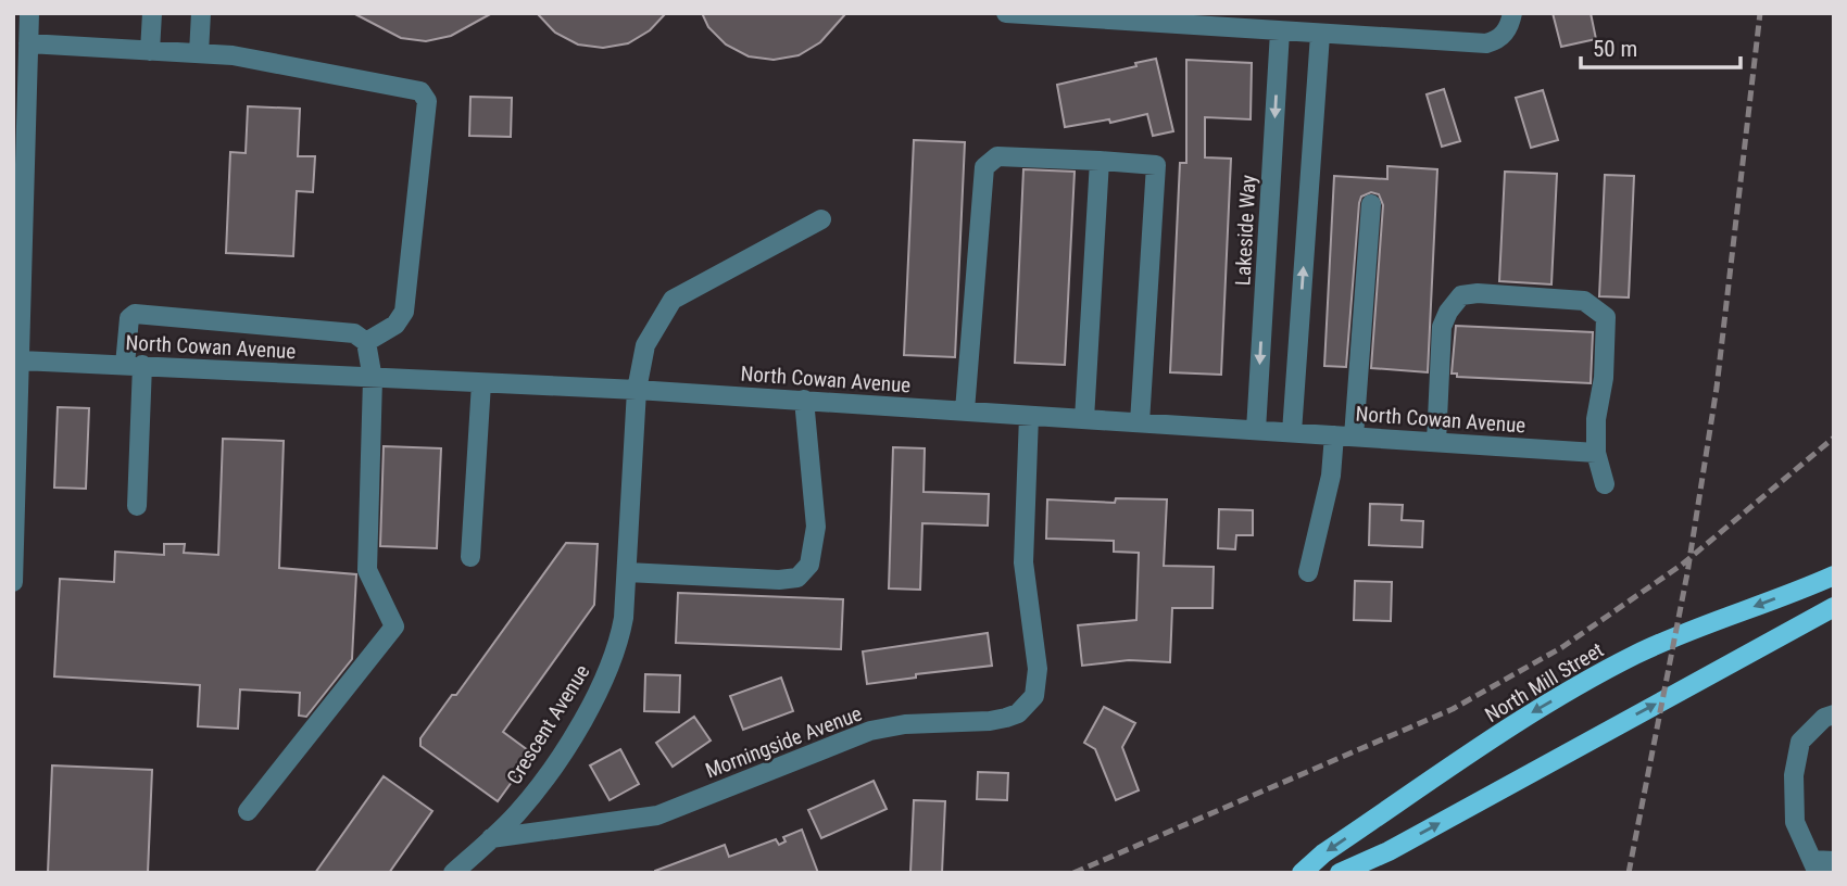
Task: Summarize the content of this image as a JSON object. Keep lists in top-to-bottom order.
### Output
{
  "streets": {
    "main road": ["North Mill Street"],
    "street": [
      "Lakeside Way",
      "North Cowan Avenue",
      "Crescent Avenue",
      "Morningside Avenue"
    ]
  },
  "crossings": [
    ["Lakeside Way", "North Cowan Avenue"],
    ["North Cowan Avenue", "Crescent Avenue"],
    ["North Cowan Avenue", "Morningside Avenue"],
    ["Crescent Avenue", "Morningside Avenue"]
  ],
  "scale_bar": "50 m"
}
